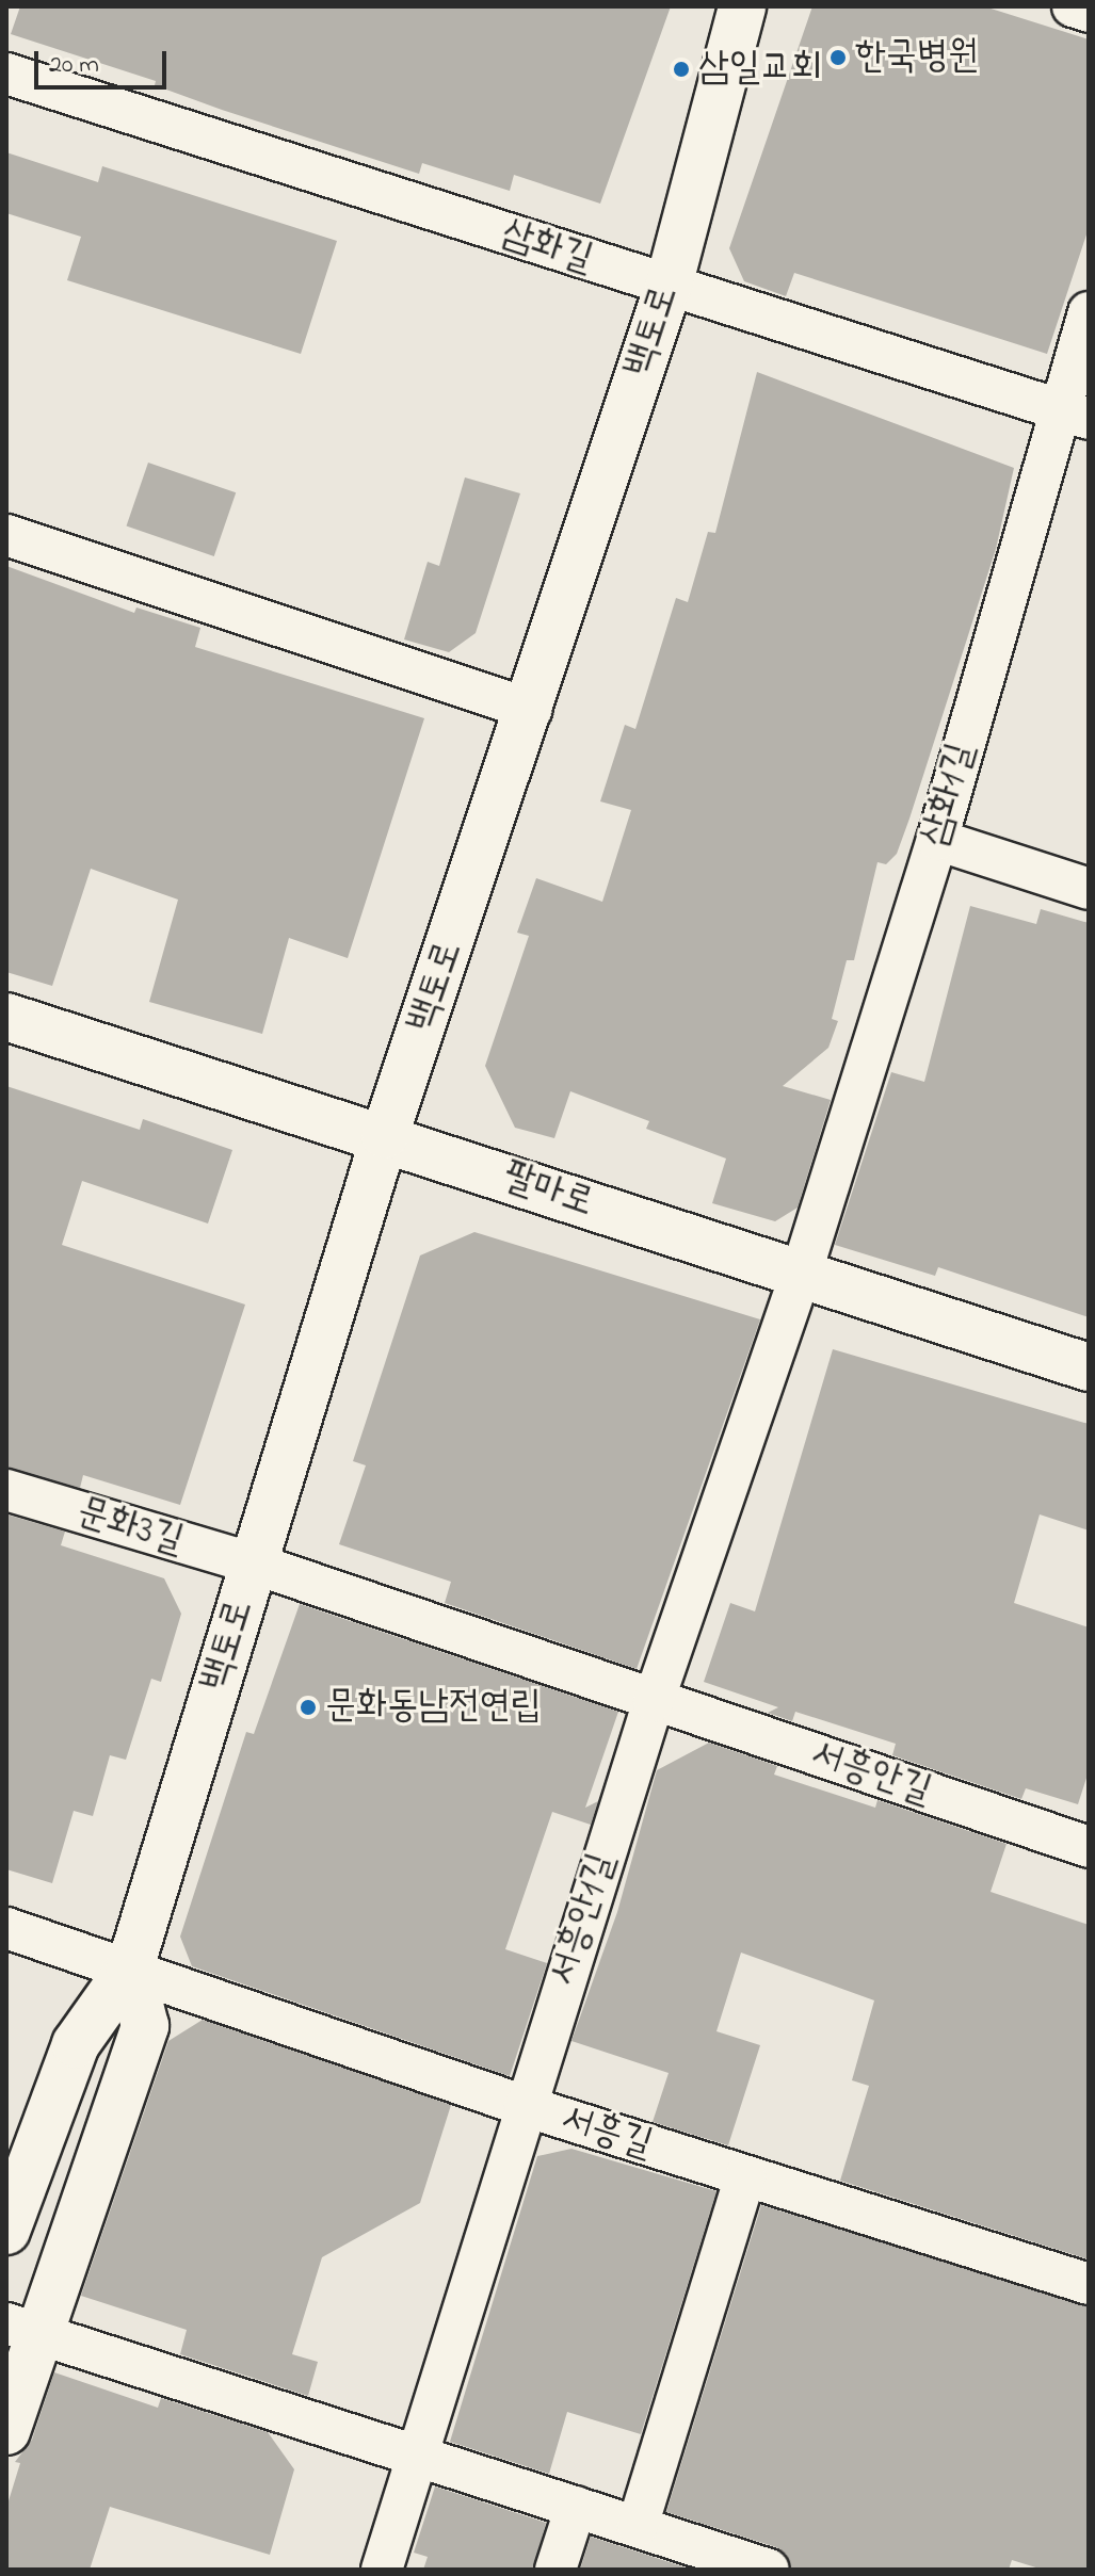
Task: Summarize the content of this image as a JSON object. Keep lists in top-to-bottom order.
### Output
{
  "streets": {
    "street": [
      "삼화길",
      "백토로",
      "삼화1길",
      "팔마로",
      "문화3길",
      "서흥안길",
      "서흥안1길",
      "서흥길"
    ]
  },
  "crossings": [
    ["삼화길", "백토로"],
    ["삼화길", "삼화1길"],
    ["백토로", "팔마로"],
    ["백토로", "문화3길"],
    ["백토로", "서흥길"],
    ["삼화1길", "팔마로"],
    ["삼화1길", "서흥안1길"],
    ["팔마로", "서흥안1길"],
    ["문화3길", "서흥안길"],
    ["문화3길", "서흥안1길"],
    ["서흥안길", "서흥안1길"],
    ["서흥안1길", "서흥길"]
  ],
  "places": ["한국병원", "삼일교회", "문화동남전연립"],
  "scale_bar": "20 m"
}
